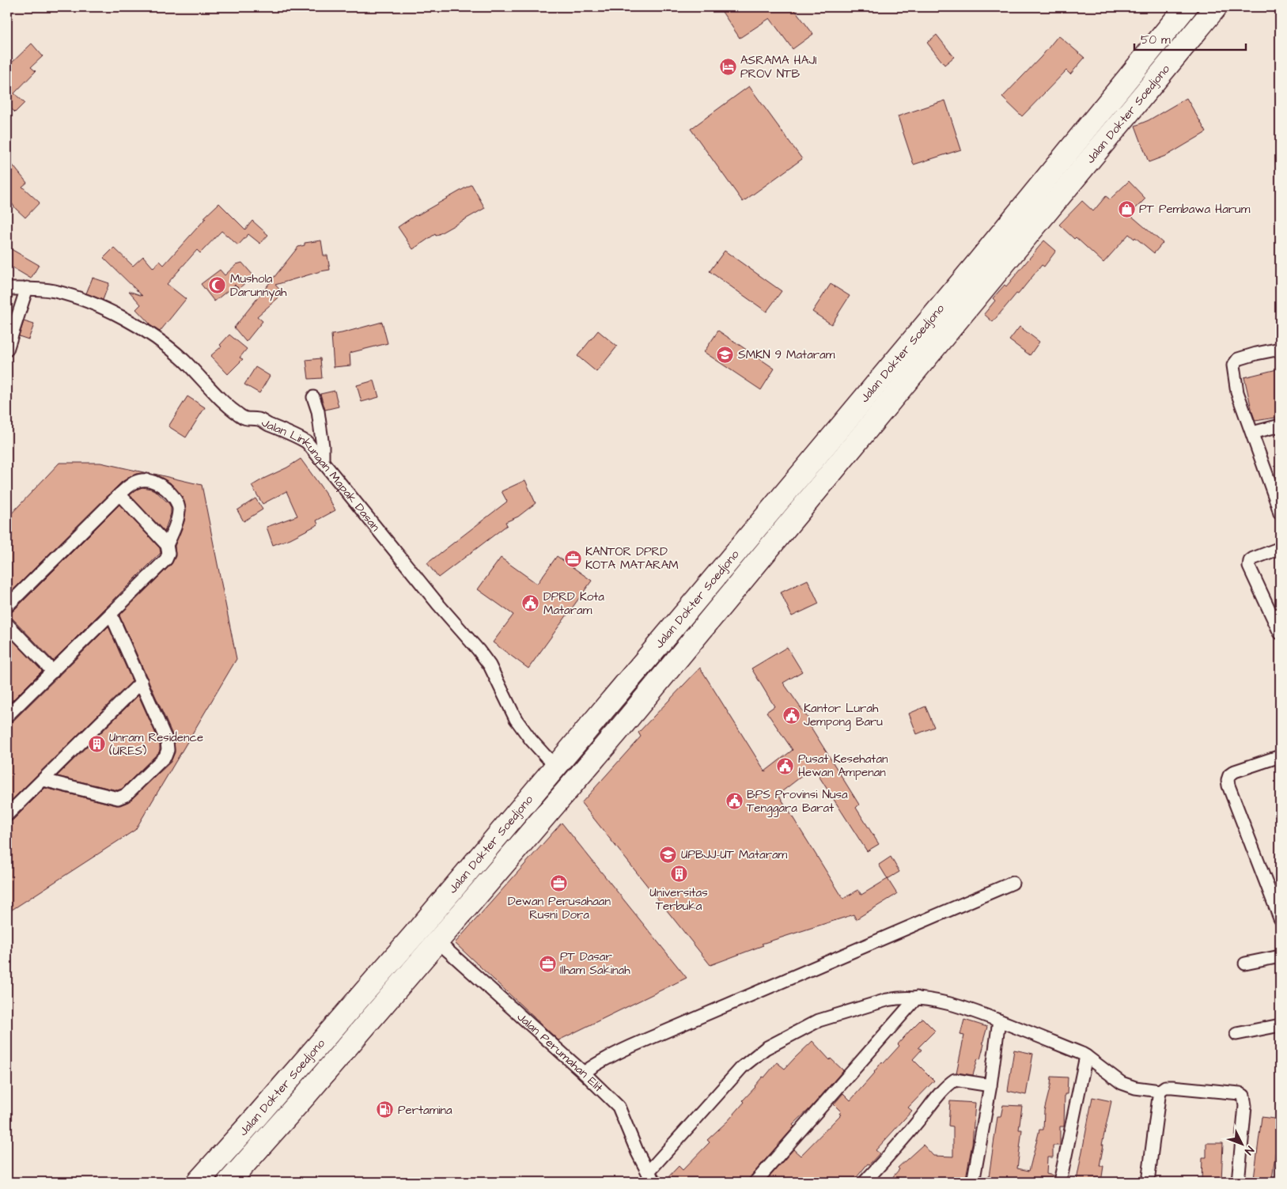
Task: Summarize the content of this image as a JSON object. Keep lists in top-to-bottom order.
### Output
{
  "streets": {
    "highway": ["Jalan Dokter Soedjono"],
    "street": ["Jalan Linkungan Mapak Dasan", "Jalan Perumahan Elit"]
  },
  "crossings": [
    ["Jalan Dokter Soedjono", "Jalan Linkungan Mapak Dasan"],
    ["Jalan Dokter Soedjono", "Jalan Perumahan Elit"]
  ],
  "places": {
    "hotel": ["ASRAMA HAJI PROV NTB"],
    "shop": ["PT Pembawa Harum"],
    "mosque": ["Mushola Darunnyah"],
    "school or university": ["SMKN 9 Mataram", "UPBJJ-UT Mataram"],
    "office": ["KANTOR DPRD KOTA MATARAM", "Dewan Perusahaan Rusni Dora", "PT Dasar Ilham Sakinah"],
    "public building": [
      "DPRD Kota Mataram",
      "Kantor Lurah Jempong Baru",
      "Pusat Kesehatan Hewan Ampenan",
      "BPS Provinsi Nusa Tenggara Barat"
    ],
    "building": ["Unram Residence (URES)", "Universitas Terbuka"],
    "fuel station": ["Pertamina"]
  },
  "scale_bar": "50 m",
  "north": "bottom right"
}
